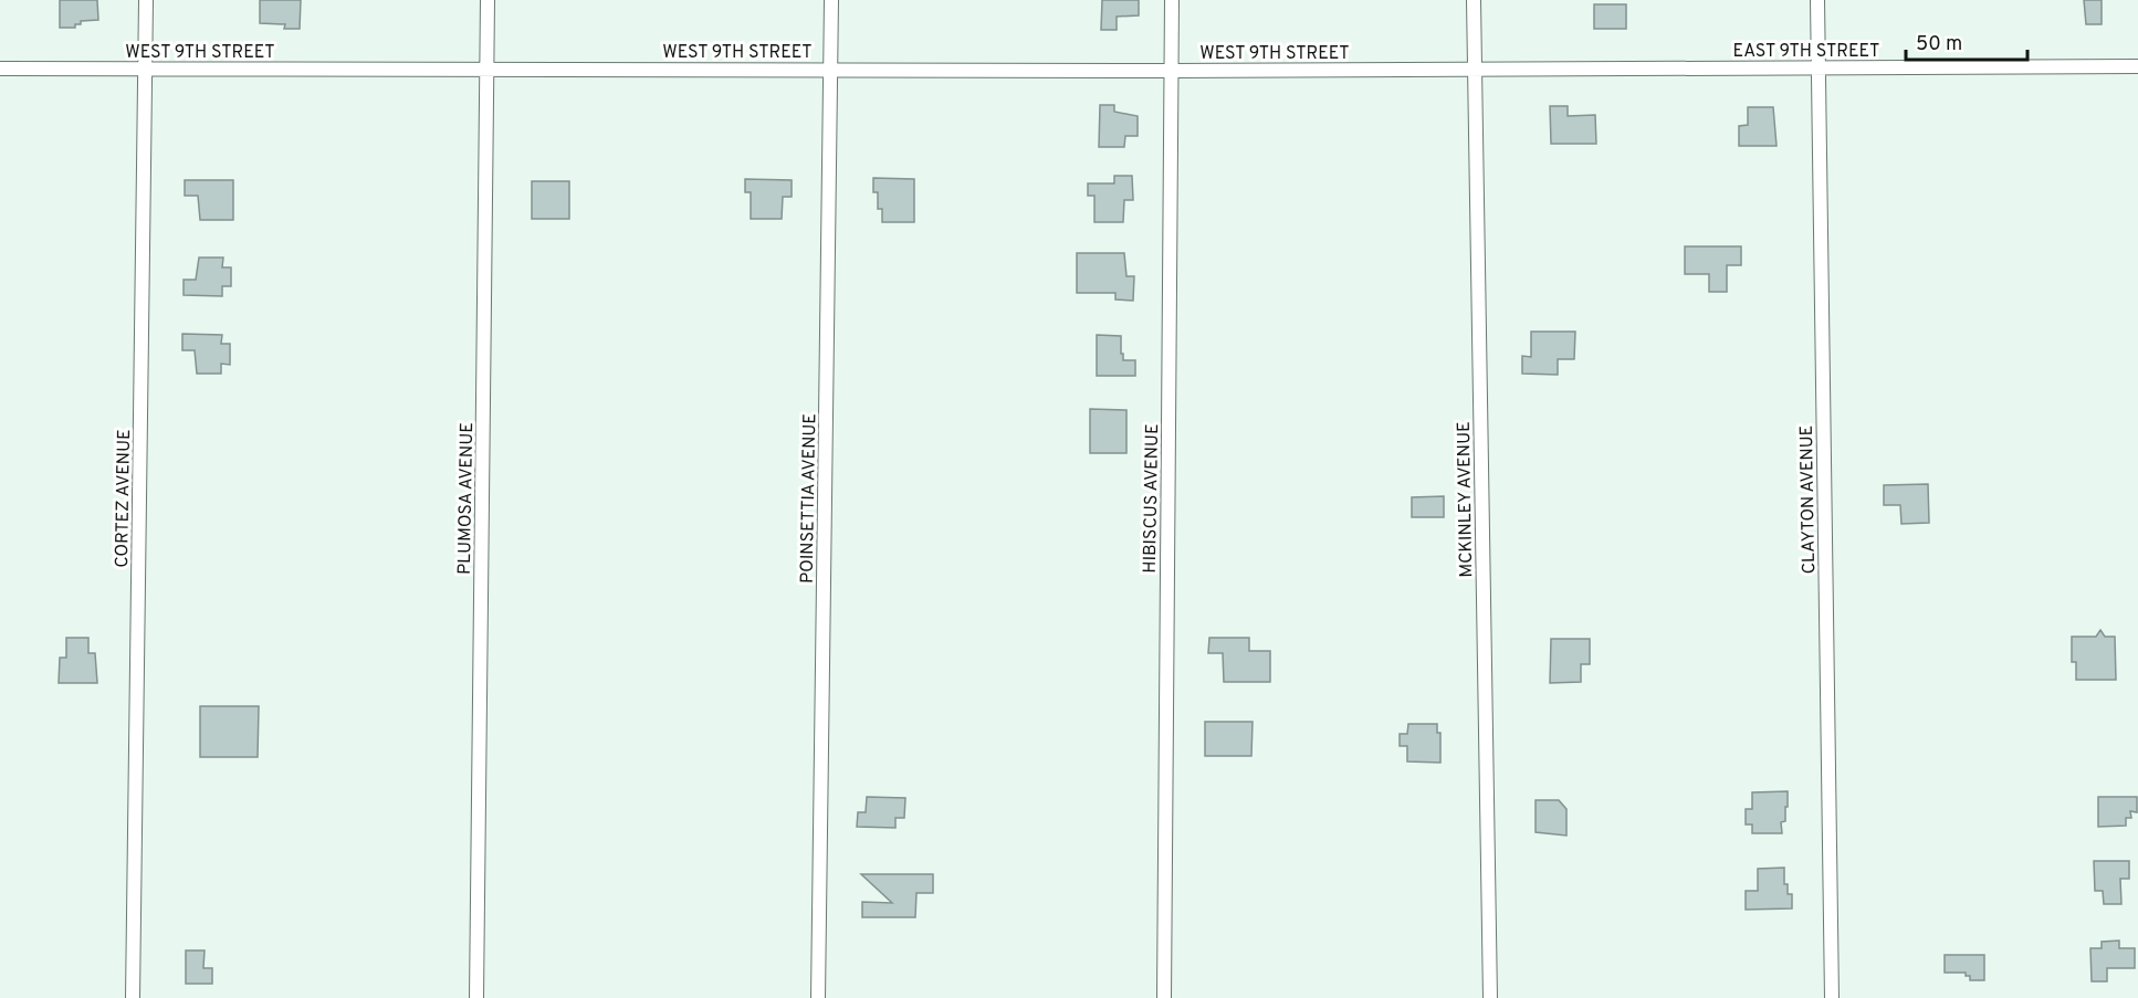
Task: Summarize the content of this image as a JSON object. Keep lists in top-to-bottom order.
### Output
{
  "streets": {
    "street": [
      "EAST 9TH STREET",
      "WEST 9TH STREET",
      "CORTEZ AVENUE",
      "PLUMOSA AVENUE",
      "POINSETTIA AVENUE",
      "HIBISCUS AVENUE",
      "MCKINLEY AVENUE",
      "CLAYTON AVENUE"
    ]
  },
  "crossings": [
    ["EAST 9TH STREET", "WEST 9TH STREET"],
    ["EAST 9TH STREET", "MCKINLEY AVENUE"],
    ["EAST 9TH STREET", "CLAYTON AVENUE"],
    ["WEST 9TH STREET", "CORTEZ AVENUE"],
    ["WEST 9TH STREET", "PLUMOSA AVENUE"],
    ["WEST 9TH STREET", "POINSETTIA AVENUE"],
    ["WEST 9TH STREET", "HIBISCUS AVENUE"],
    ["WEST 9TH STREET", "MCKINLEY AVENUE"]
  ],
  "scale_bar": "50 m"
}
